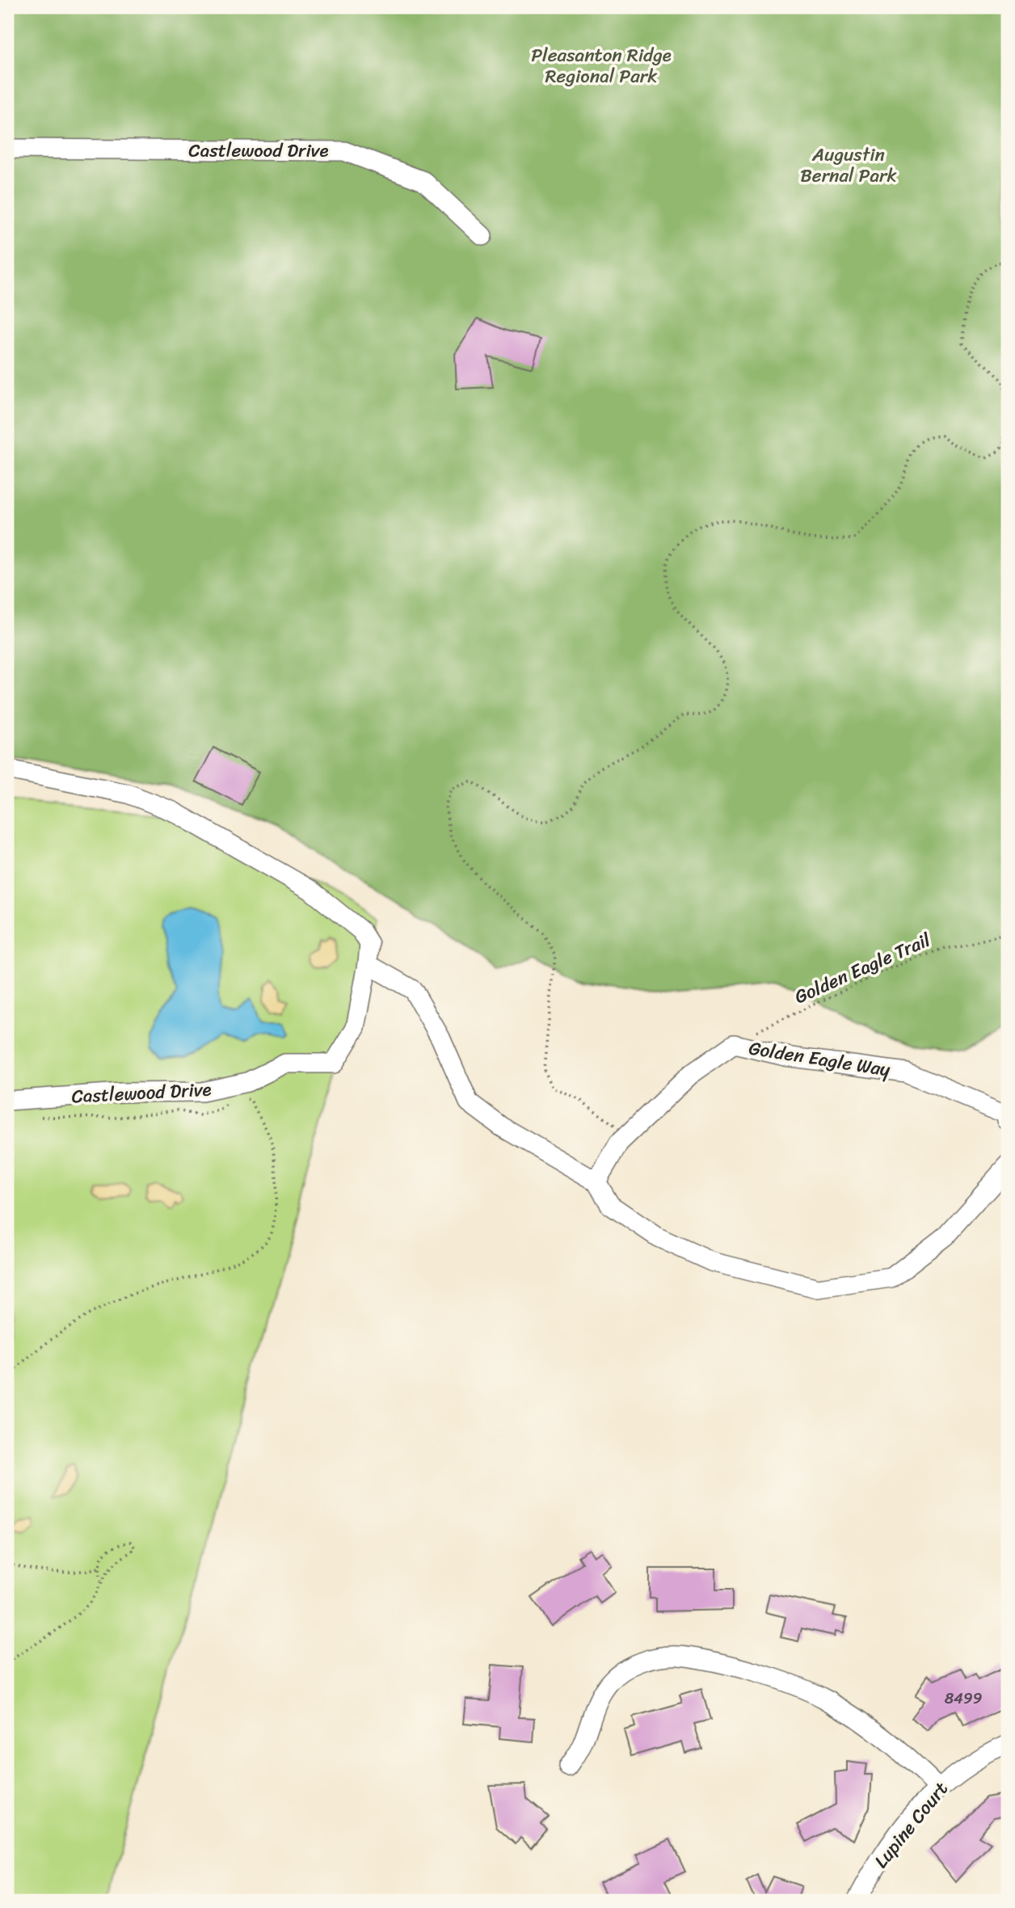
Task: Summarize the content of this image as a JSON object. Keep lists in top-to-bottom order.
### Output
{
  "streets": {
    "street": ["Castlewood Drive", "Golden Eagle Way", "Lupine Court"],
    "path": ["Golden Eagle Trail"]
  },
  "crossings": [
    ["Golden Eagle Trail", "Golden Eagle Way"]
  ],
  "parks": ["Pleasanton Ridge Regional Park", "Augustin Bernal Park"],
  "house_numbers": ["8499"]
}
